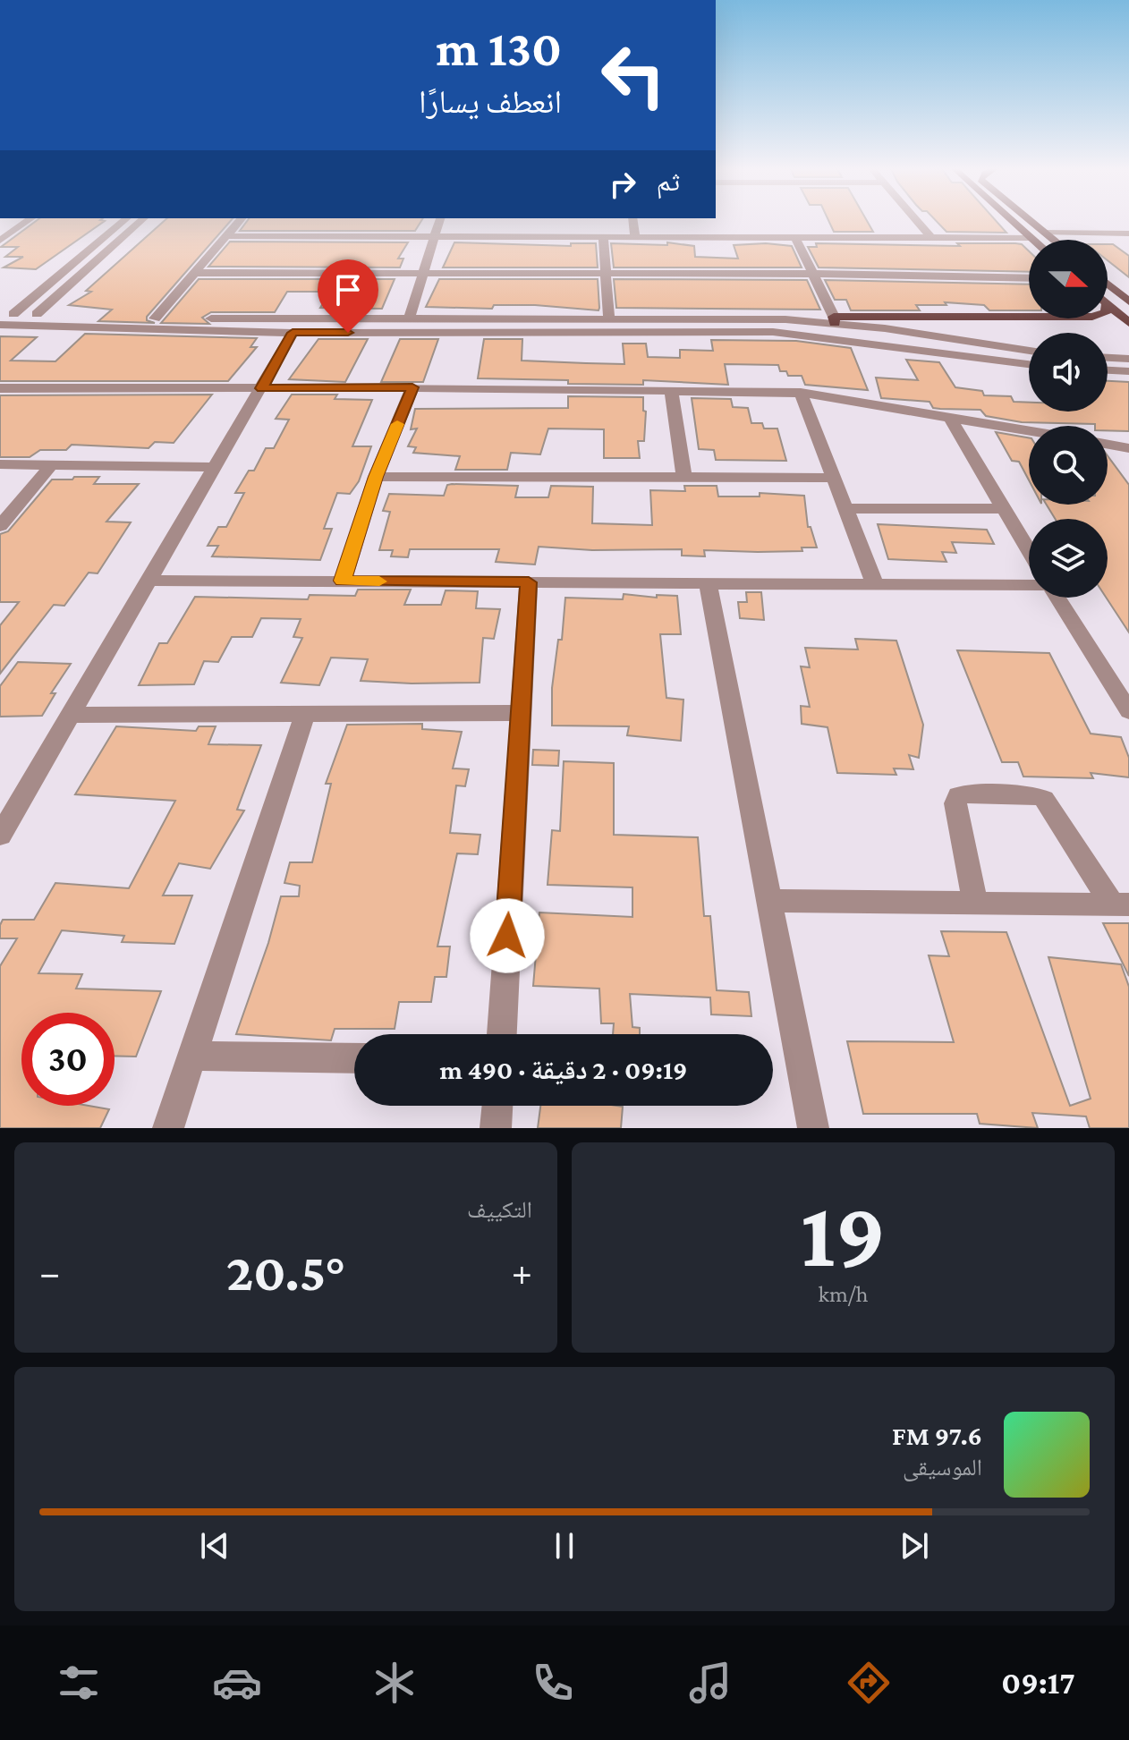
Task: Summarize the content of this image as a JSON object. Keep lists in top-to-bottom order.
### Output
{
  "north": "right",
  "page": {
    "turn": ["130 m", "انعطف يسارًا"],
    "then": "ثم",
    "limit": "30",
    "trip": "09:19 · 2 دقيقة · 490 m",
    "tile": [
      ["19", "km/h"],
      "التكييف"
    ],
    "heat": ["−", "20.5°", "+"],
    "song": ["97.6 FM", "الموسيقى"],
    "tabs": "09:17"
  }
}
